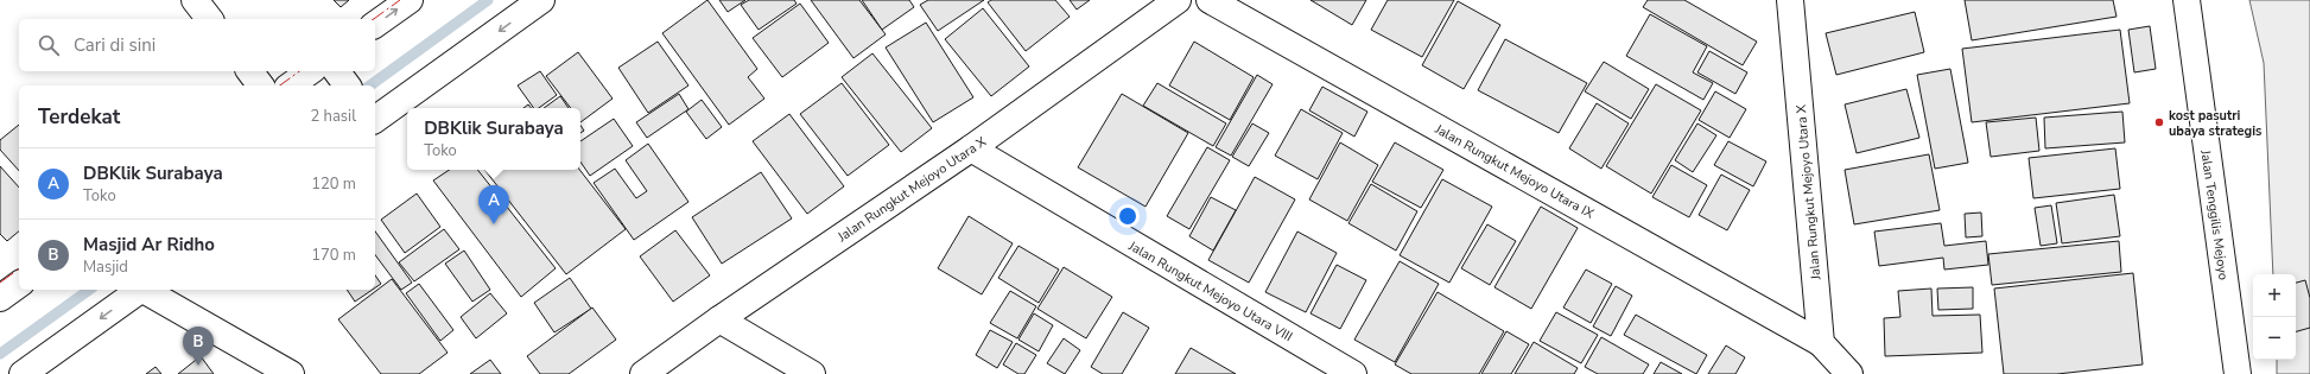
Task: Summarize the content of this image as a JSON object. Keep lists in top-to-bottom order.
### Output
{
  "streets": {
    "street": [
      "Jalan Rungkut Mejoyo Utara IX",
      "Jalan Rungkut Mejoyo Utara X",
      "Jalan Tenggilis Mejoyo",
      "Jalan Rungkut Mejoyo Utara VIII"
    ]
  },
  "crossings": [
    ["Jalan Rungkut Mejoyo Utara IX", "Jalan Rungkut Mejoyo Utara X"],
    ["Jalan Rungkut Mejoyo Utara X", "Jalan Rungkut Mejoyo Utara VIII"]
  ],
  "places": ["kost pasutri ubaya strategis"],
  "page": {
    "search": "Cari di sini",
    "heading": ["Terdekat", "2 hasil"],
    "popup": ["DBKlik Surabaya", "Toko"],
    "list": [
      {
        "mark": "A",
        "name": "DBKlik Surabaya",
        "note": "Toko",
        "value": "120 m"
      },
      {
        "mark": "B",
        "name": "Masjid Ar Ridho",
        "note": "Masjid",
        "value": "170 m"
      }
    ],
    "pins": ["A", "B"],
    "map_buttons": ["+", "−"]
  }
}
